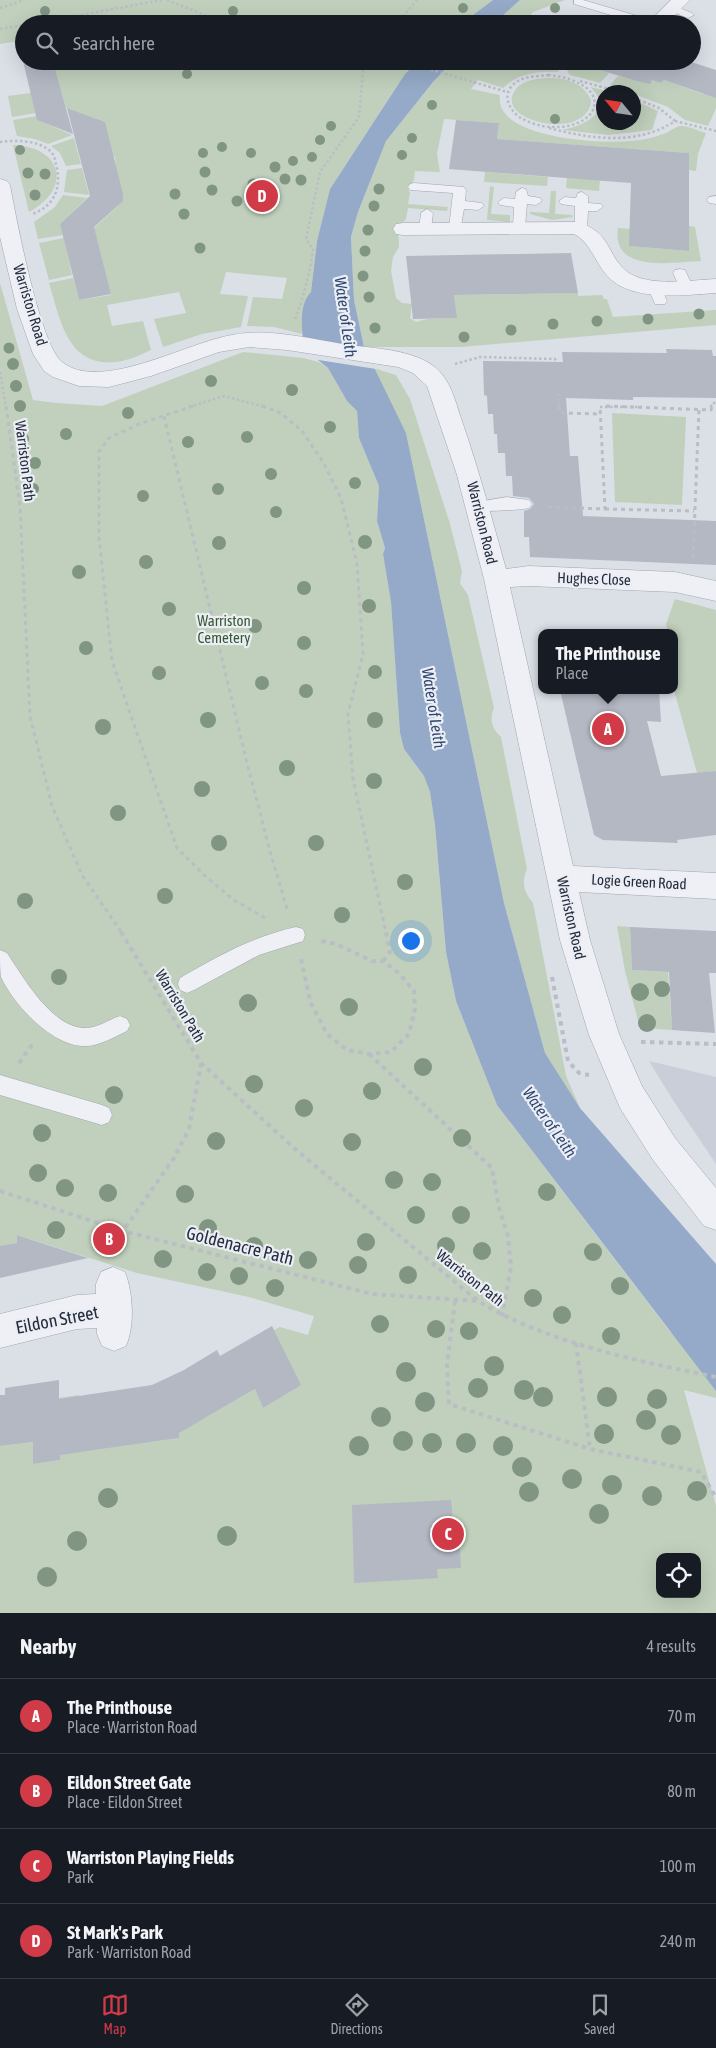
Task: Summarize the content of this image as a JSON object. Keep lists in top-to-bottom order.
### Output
{
  "streets": {
    "street": [
      "Warriston Road",
      "Hughes Close",
      "Logie Green Road",
      "Eildon Street"
    ],
    "path": ["Warriston Path", "Goldenacre Path"]
  },
  "crossings": [
    ["Warriston Road", "Hughes Close"],
    ["Warriston Road", "Logie Green Road"],
    ["Warriston Path", "Goldenacre Path"]
  ],
  "water": ["Water of Leith"],
  "parks": ["Warriston Cemetery"],
  "north": "top left",
  "page": {
    "search": "Search here",
    "pins": [
      "D",
      "A",
      "B",
      "C"
    ],
    "popup": ["The Printhouse", "Place"],
    "heading": ["Nearby", "4 results"],
    "list": [
      {
        "mark": "A",
        "name": "The Printhouse",
        "note": "Place · Warriston Road",
        "value": "70 m"
      },
      {
        "mark": "B",
        "name": "Eildon Street Gate",
        "note": "Place · Eildon Street",
        "value": "80 m"
      },
      {
        "mark": "C",
        "name": "Warriston Playing Fields",
        "note": "Park",
        "value": "100 m"
      },
      {
        "mark": "D",
        "name": "St Mark's Park",
        "note": "Park · Warriston Road",
        "value": "240 m"
      }
    ],
    "nav": ["Map", "Directions", "Saved"]
  }
}
